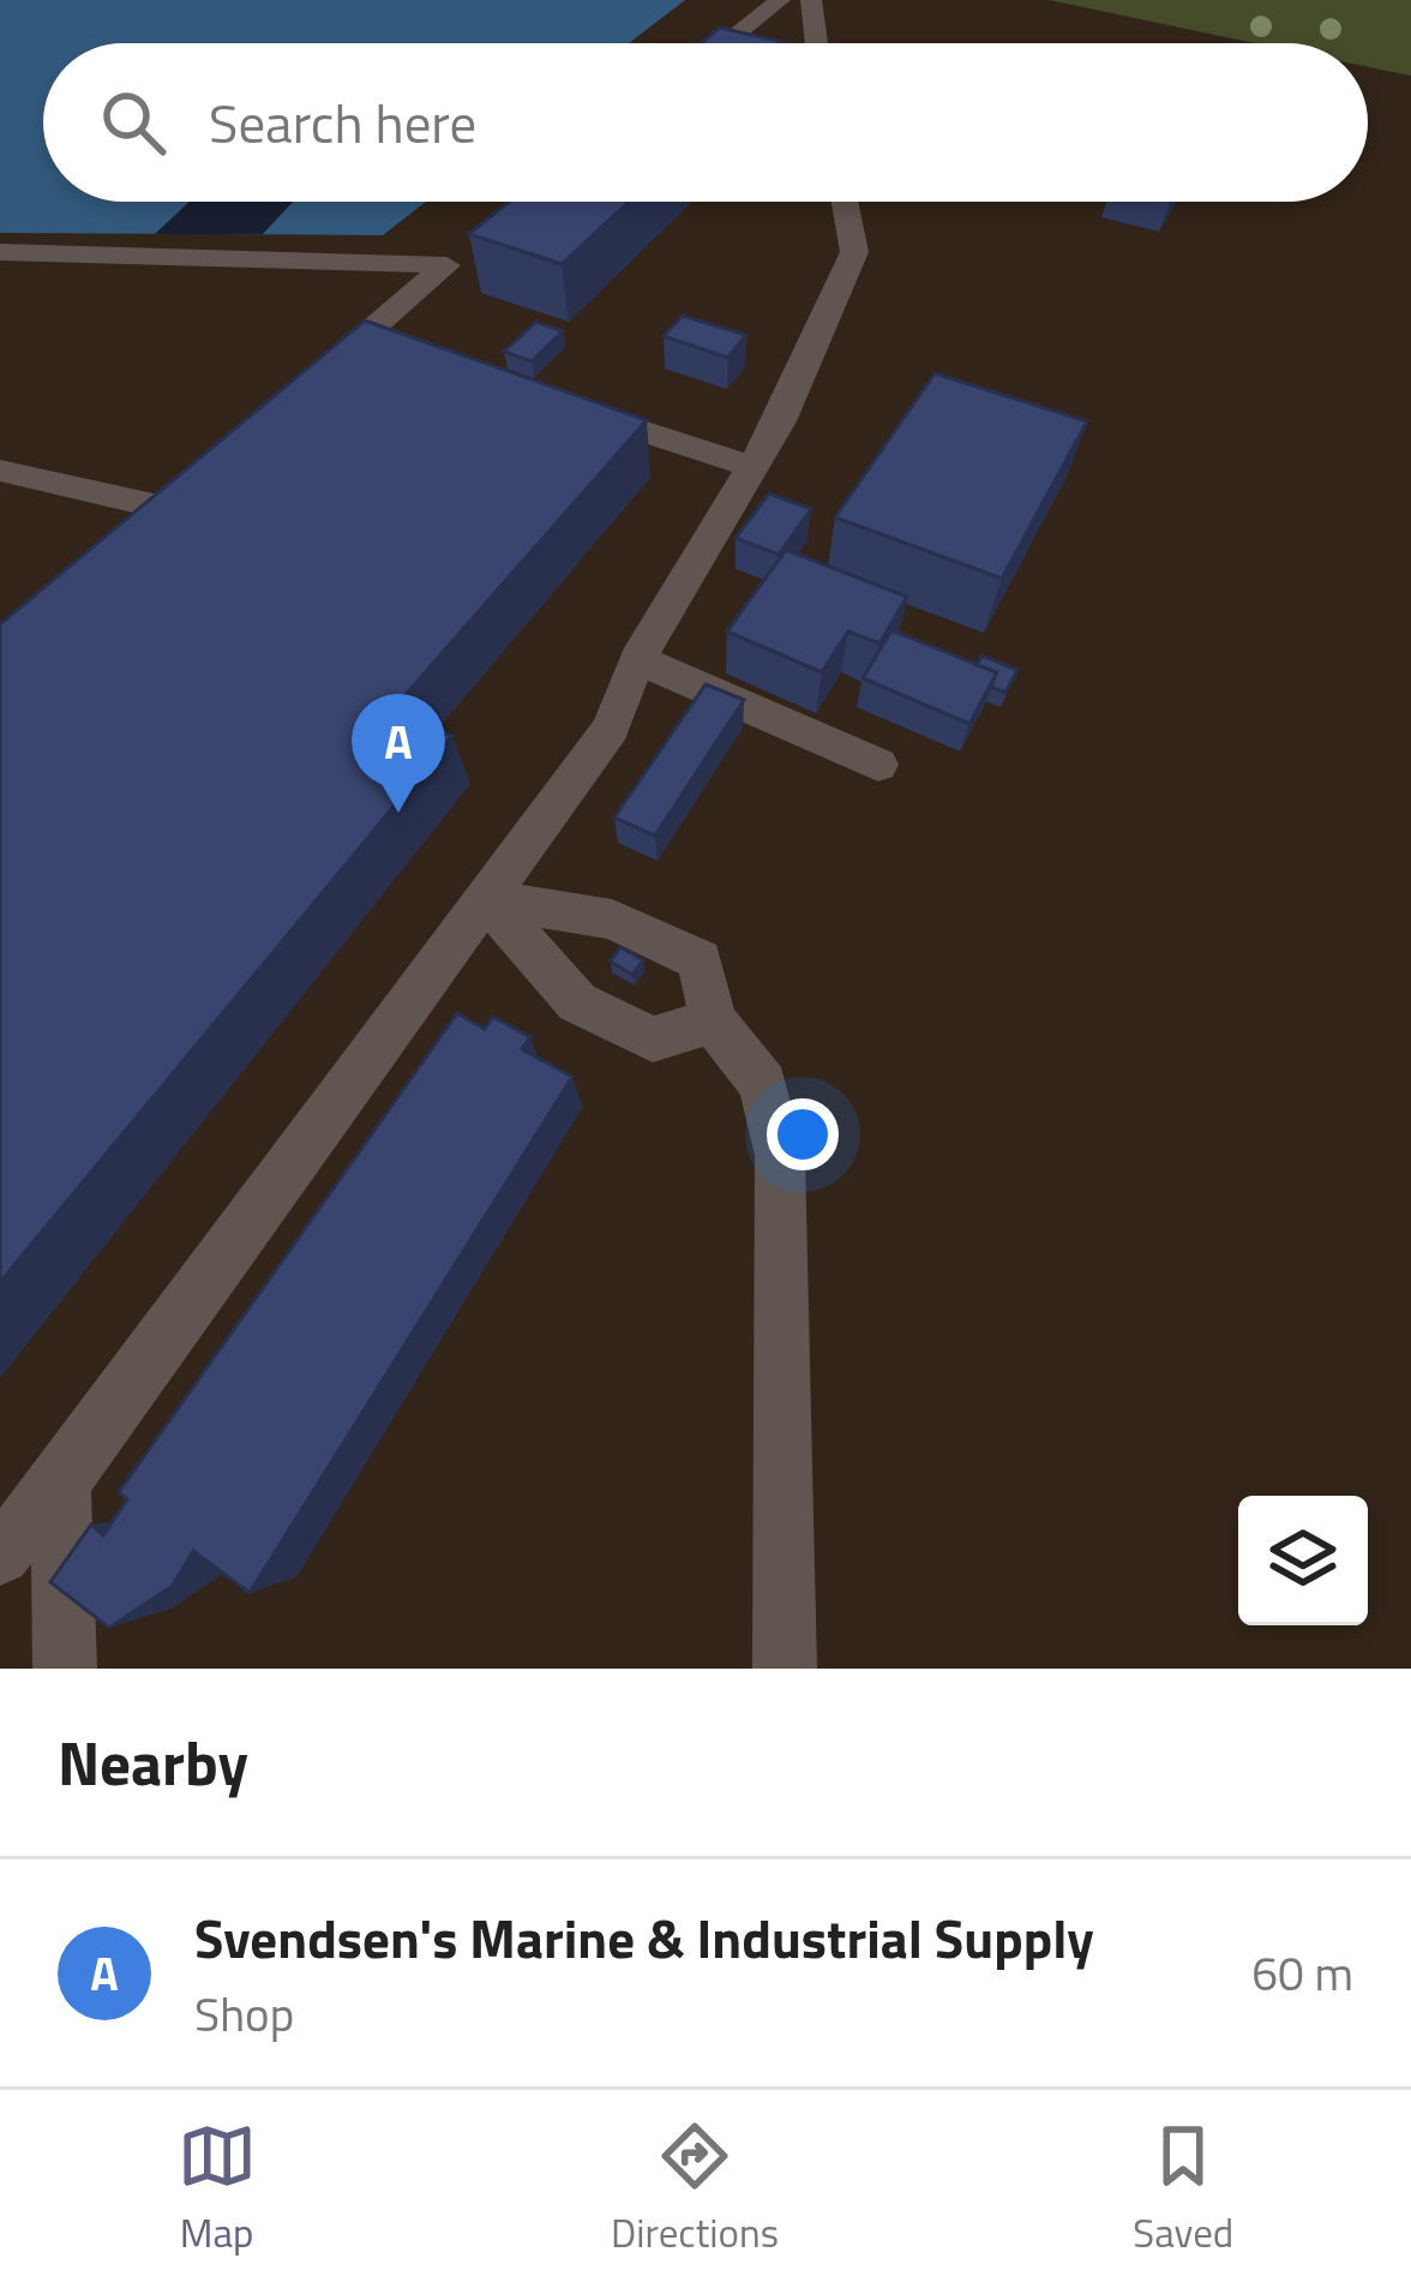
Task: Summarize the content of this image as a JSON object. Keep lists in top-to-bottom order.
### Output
{
  "page": {
    "search": "Search here",
    "pins": "A",
    "heading": "Nearby",
    "list": [
      {
        "mark": "A",
        "name": "Svendsen's Marine & Industrial Supply",
        "note": "Shop",
        "value": "60 m"
      }
    ],
    "nav": ["Map", "Directions", "Saved"]
  }
}
